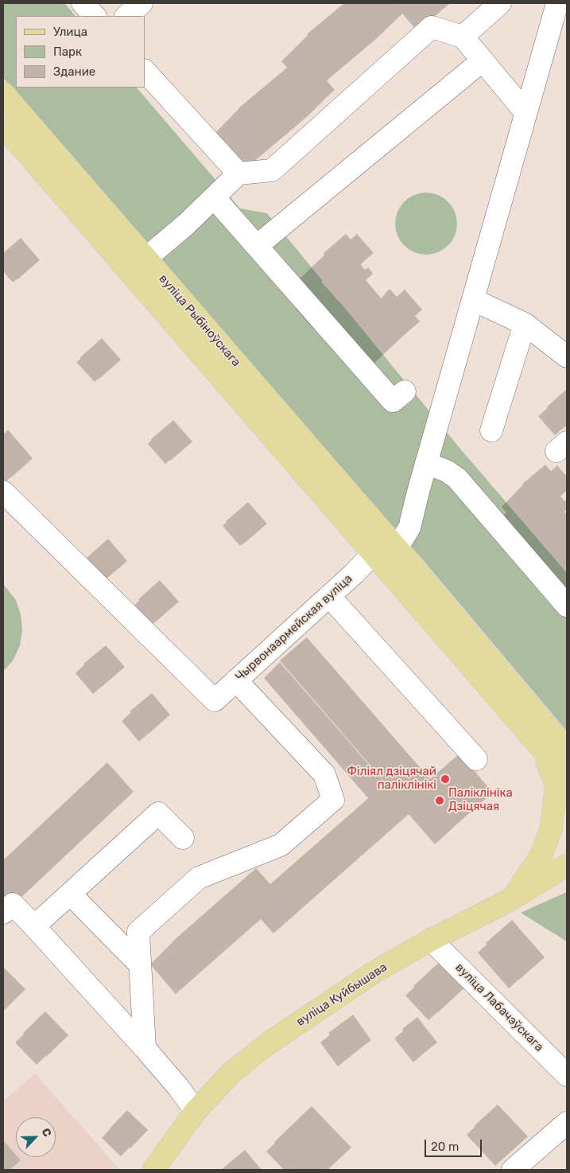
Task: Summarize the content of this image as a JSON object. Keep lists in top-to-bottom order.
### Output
{
  "streets": {
    "main road": ["вуліца Рыбіноўскага", "вуліца Куйбышава"],
    "street": ["Чырвонаармейская вуліца", "вуліца Лабачэўскага"]
  },
  "crossings": [
    ["вуліца Рыбіноўскага", "Чырвонаармейская вуліца"],
    ["вуліца Куйбышава", "вуліца Лабачэўскага"]
  ],
  "places": ["Філіял дзіцячай паліклінікі", "Паліклініка Дзіцячая"],
  "legend": ["Улица", "Парк", "Здание"],
  "scale_bar": "20 m",
  "north": "top right"
}
